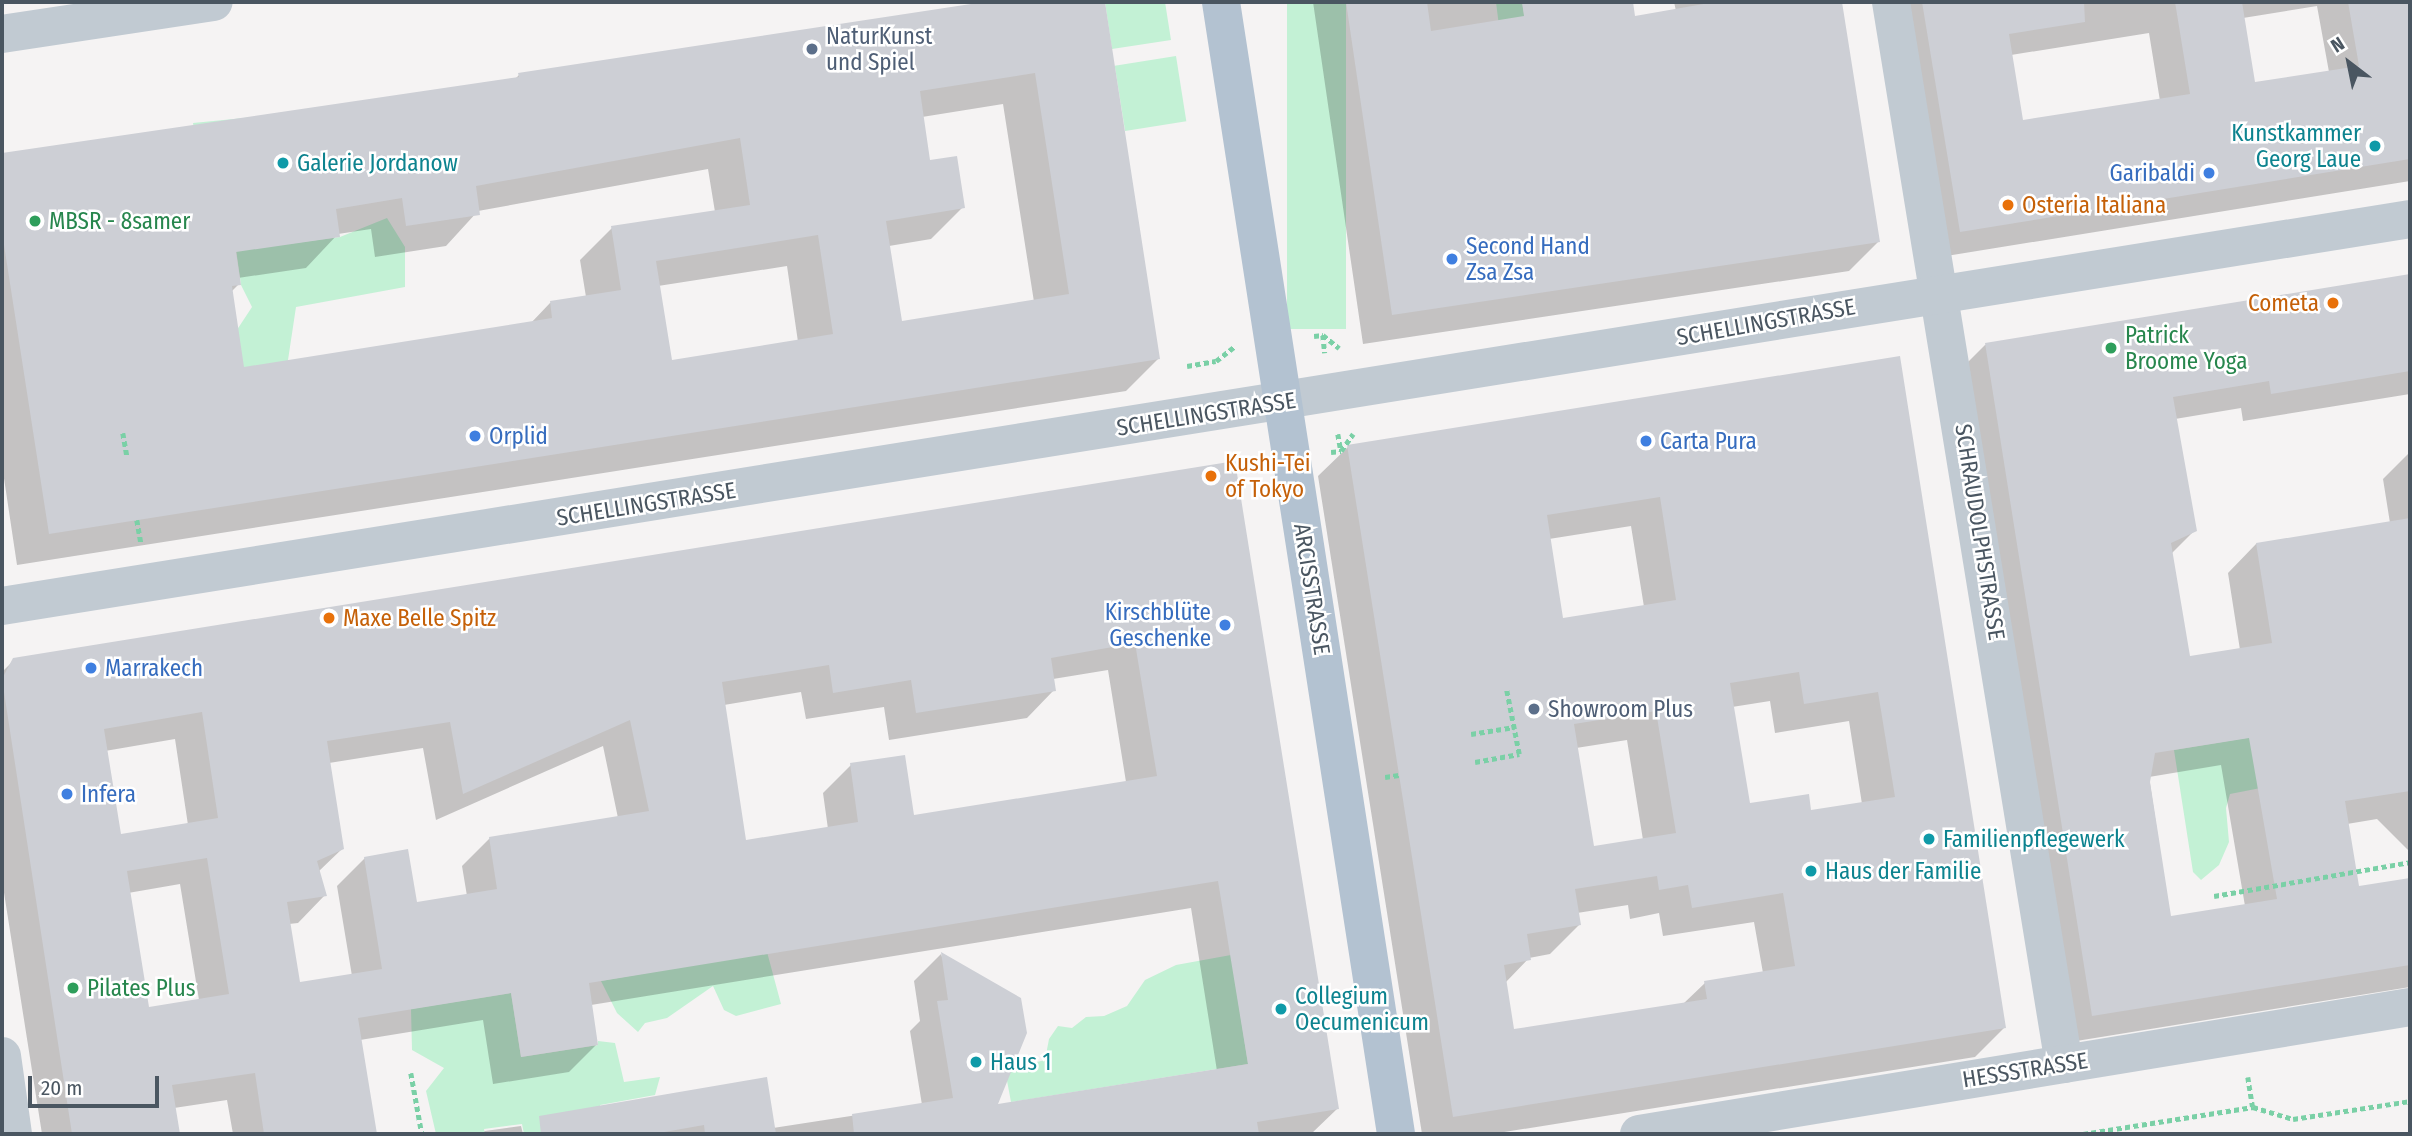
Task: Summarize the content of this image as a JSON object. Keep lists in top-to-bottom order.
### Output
{
  "streets": {
    "main road": ["ARCISSTRASSE"],
    "street": ["SCHELLINGSTRASSE", "SCHRAUDOLPHSTRASSE", "HESSSTRASSE"]
  },
  "crossings": [
    ["SCHELLINGSTRASSE", "SCHRAUDOLPHSTRASSE"],
    ["SCHELLINGSTRASSE", "ARCISSTRASSE"],
    ["SCHRAUDOLPHSTRASSE", "HESSSTRASSE"]
  ],
  "places": [
    "NaturKunst und Spiel",
    "Kunstkammer Georg Laue",
    "Galerie Jordanow",
    "Garibaldi",
    "Osteria Italiana",
    "MBSR - 8samer",
    "Second Hand Zsa Zsa",
    "Cometa",
    "Patrick Broome Yoga",
    "Orplid",
    "Carta Pura",
    "Kushi-Tei of Tokyo",
    "Maxe Belle Spitz",
    "Kirschblüte Geschenke",
    "Marrakech",
    "Showroom Plus",
    "Infera",
    "Familienpflegewerk",
    "Haus der Familie",
    "Pilates Plus",
    "Collegium Oecumenicum",
    "Haus 1"
  ],
  "scale_bar": "20 m",
  "north": "top left"
}
